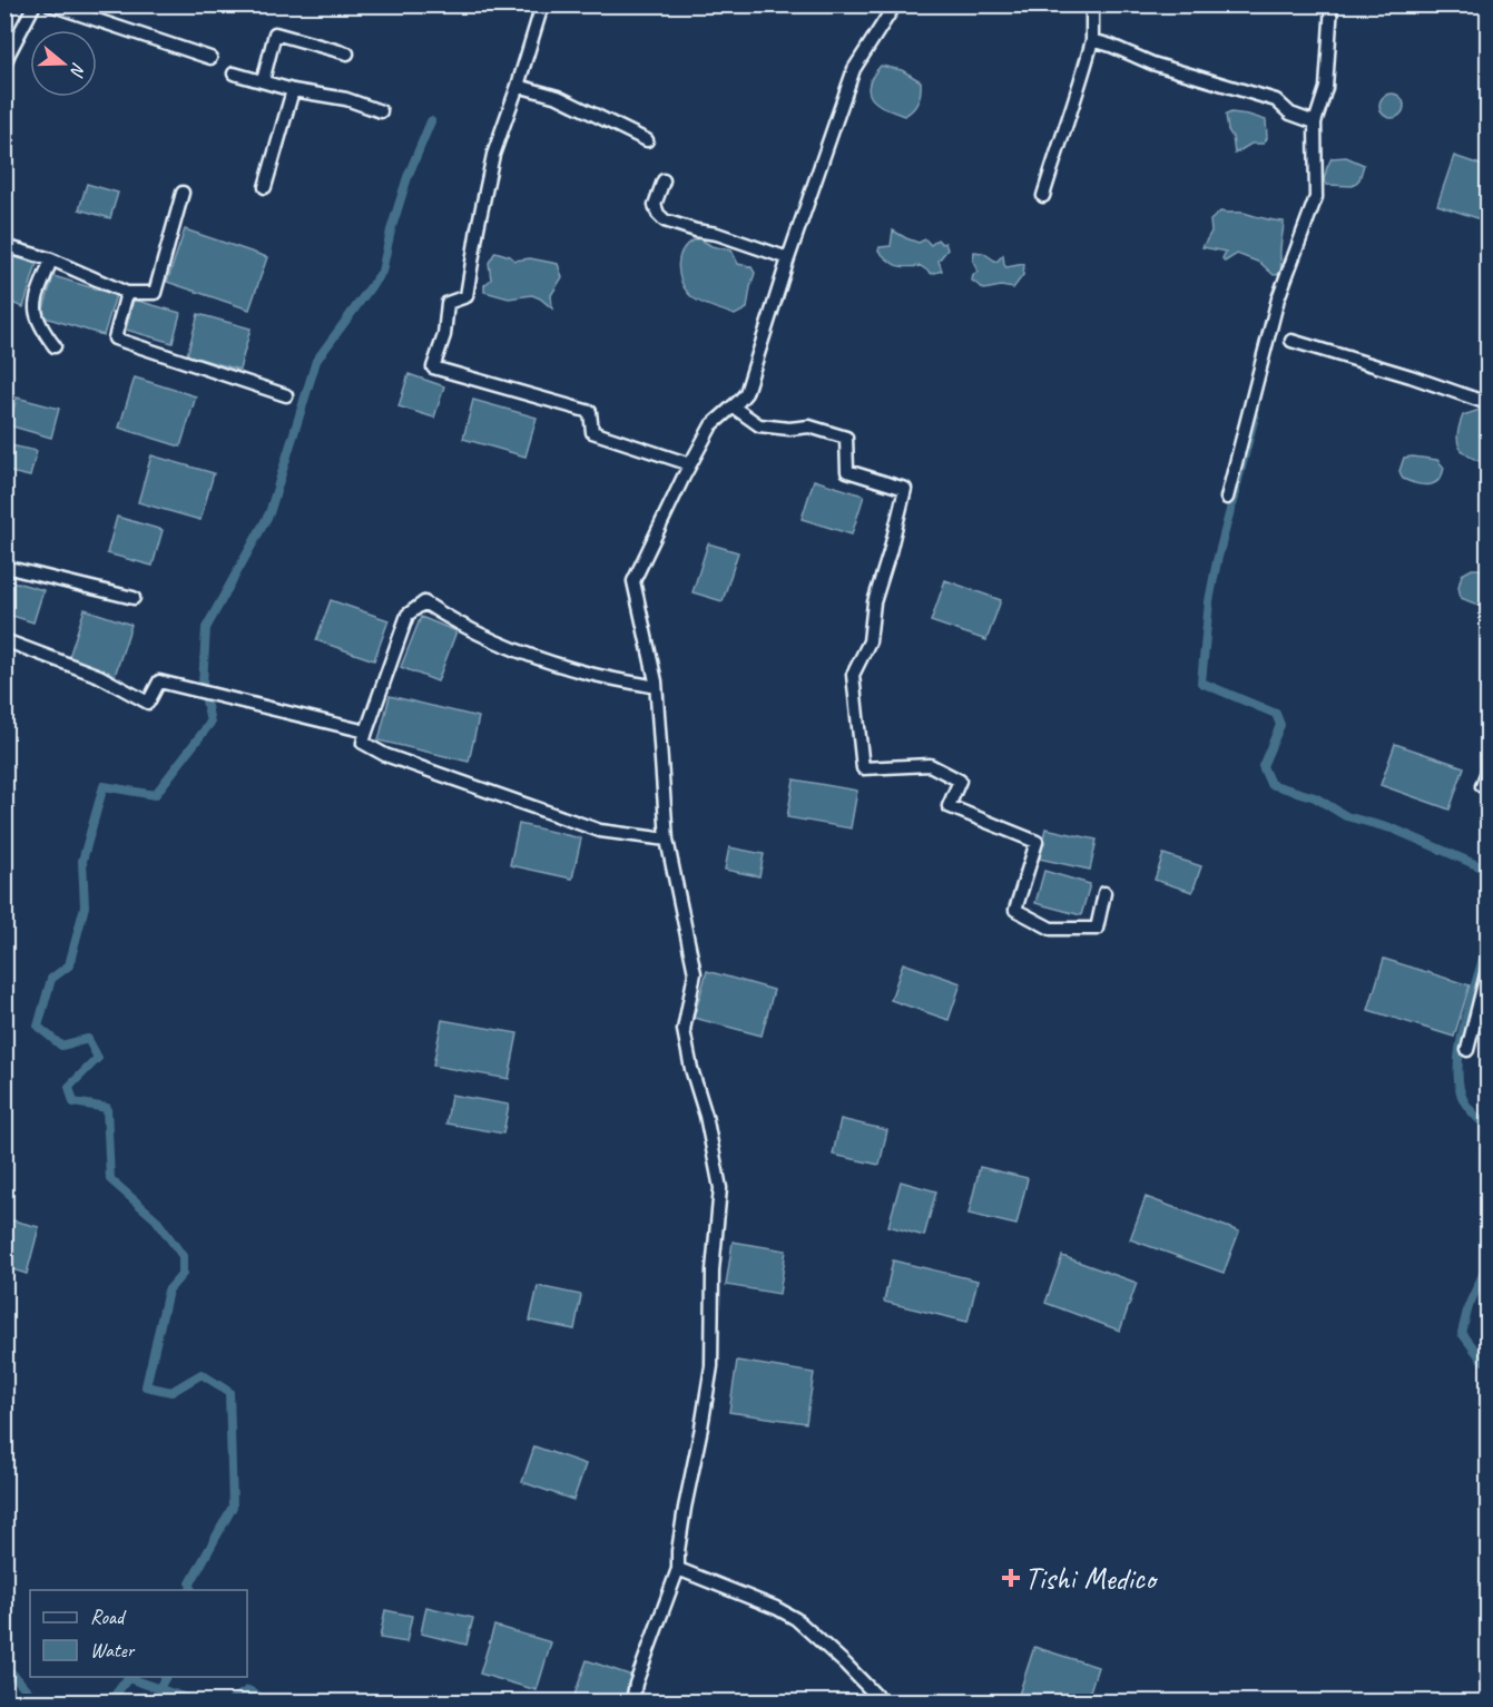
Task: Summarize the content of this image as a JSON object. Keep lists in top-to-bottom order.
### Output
{
  "places": {
    "health": ["Tishi Medico"]
  },
  "legend": ["Road", "Water"],
  "north": "right"
}
